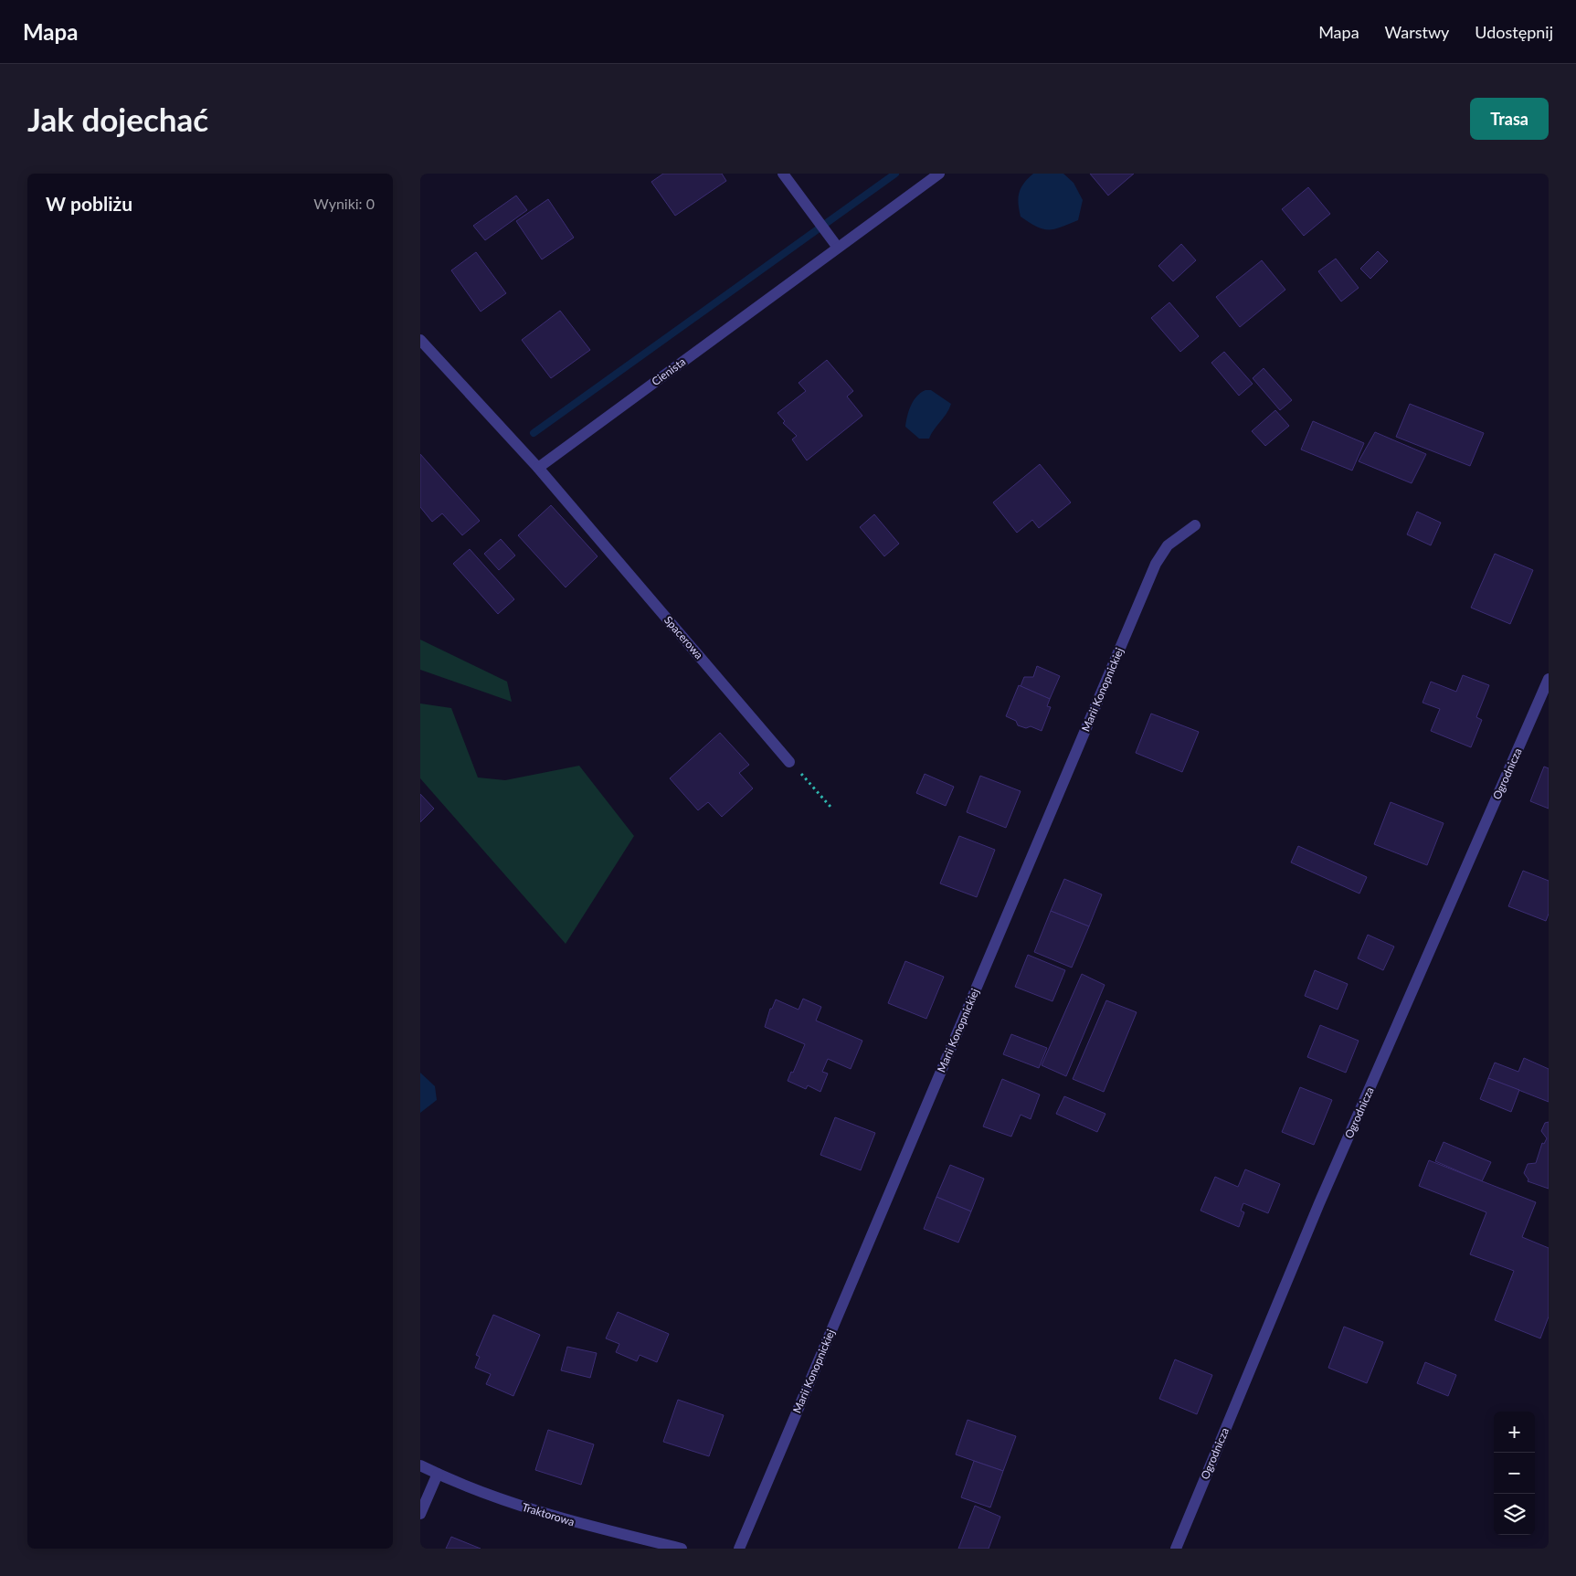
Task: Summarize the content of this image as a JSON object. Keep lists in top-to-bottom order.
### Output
{
  "streets": {
    "street": [
      "Cienista",
      "Spacerowa",
      "Marii Konopnickiej",
      "Ogrodnicza",
      "Traktorowa"
    ]
  },
  "crossings": [
    ["Cienista", "Spacerowa"]
  ],
  "page": {
    "header": "Mapa",
    "nav": ["Mapa", "Warstwy", "Udostępnij"],
    "buttons": "Trasa",
    "title": "Jak dojechać",
    "heading": ["W pobliżu", "Wyniki: 0"],
    "map_buttons": ["+", "−"]
  }
}
